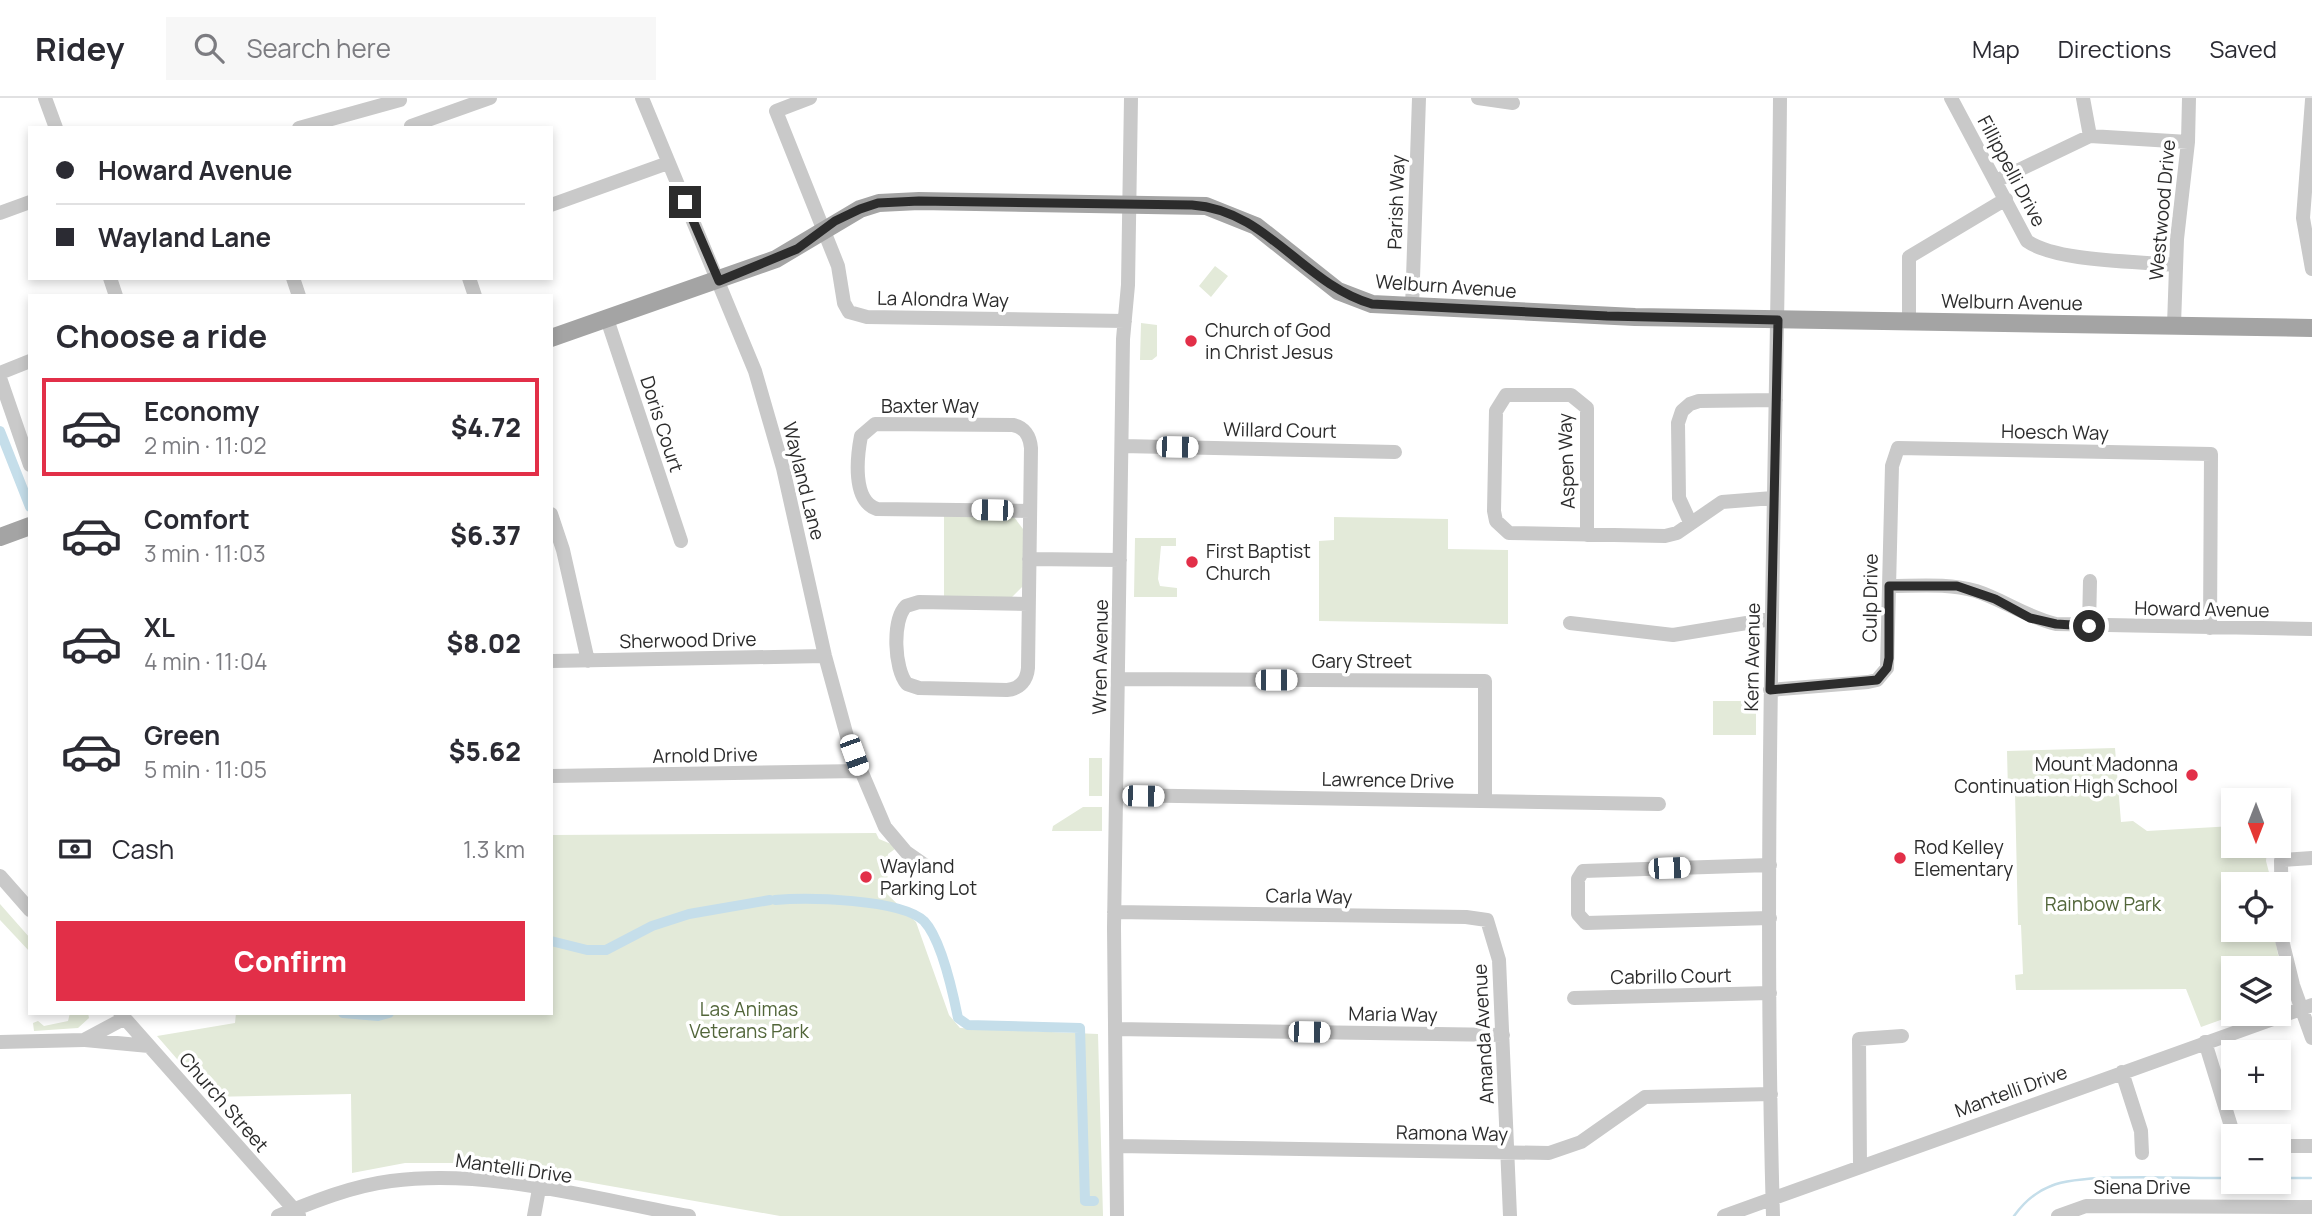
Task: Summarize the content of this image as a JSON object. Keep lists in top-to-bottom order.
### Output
{
  "streets": {
    "main road": ["Welburn Avenue"],
    "street": [
      "Fillippelli Drive",
      "Parish Way",
      "Westwood Drive",
      "La Alondra Way",
      "Baxter Way",
      "Doris Court",
      "Willard Court",
      "Hoesch Way",
      "Aspen Way",
      "Wayland Lane",
      "Culp Drive",
      "Howard Avenue",
      "Sherwood Drive",
      "Wren Avenue",
      "Kern Avenue",
      "Gary Street",
      "Arnold Drive",
      "Lawrence Drive",
      "Carla Way",
      "Cabrillo Court",
      "Maria Way",
      "Amanda Avenue",
      "Mantelli Drive",
      "Church Street",
      "Ramona Way",
      "Siena Drive"
    ]
  },
  "crossings": [
    ["Fillippelli Drive", "Westwood Drive"],
    ["Parish Way", "Welburn Avenue"],
    ["Westwood Drive", "Welburn Avenue"],
    ["Welburn Avenue", "La Alondra Way"],
    ["Welburn Avenue", "Doris Court"],
    ["Welburn Avenue", "Wayland Lane"],
    ["Welburn Avenue", "Wren Avenue"],
    ["Welburn Avenue", "Kern Avenue"],
    ["La Alondra Way", "Wren Avenue"],
    ["Willard Court", "Wren Avenue"],
    ["Hoesch Way", "Culp Drive"],
    ["Hoesch Way", "Howard Avenue"],
    ["Wayland Lane", "Sherwood Drive"],
    ["Wayland Lane", "Arnold Drive"],
    ["Culp Drive", "Howard Avenue"],
    ["Culp Drive", "Kern Avenue"],
    ["Wren Avenue", "Gary Street"],
    ["Wren Avenue", "Lawrence Drive"],
    ["Wren Avenue", "Carla Way"],
    ["Wren Avenue", "Maria Way"],
    ["Wren Avenue", "Ramona Way"],
    ["Kern Avenue", "Cabrillo Court"],
    ["Kern Avenue", "Mantelli Drive"],
    ["Kern Avenue", "Ramona Way"],
    ["Gary Street", "Lawrence Drive"],
    ["Carla Way", "Amanda Avenue"],
    ["Maria Way", "Amanda Avenue"],
    ["Amanda Avenue", "Ramona Way"],
    ["Mantelli Drive", "Church Street"]
  ],
  "parks": ["Rainbow Park", "Las Animas Veterans Park"],
  "places": [
    "Church of God in Christ Jesus",
    "First Baptist Church",
    "Mount Madonna Continuation High School",
    "Rod Kelley Elementary",
    "Wayland Parking Lot"
  ],
  "north": "bottom",
  "page": {
    "header": "Ridey",
    "search": "Search here",
    "nav": ["Map", "Directions", "Saved"],
    "banner": ["Howard Avenue", "Wayland Lane"],
    "heading": "Choose a ride",
    "list": [
      {
        "name": "Economy",
        "note": "2 min · 11:02",
        "value": "$4.72"
      },
      {
        "name": "Comfort",
        "note": "3 min · 11:03",
        "value": "$6.37"
      },
      {
        "name": "XL",
        "note": "4 min · 11:04",
        "value": "$8.02"
      },
      {
        "name": "Green",
        "note": "5 min · 11:05",
        "value": "$5.62"
      }
    ],
    "map_buttons": ["+", "−"],
    "pay": ["Cash", "1.3 km"],
    "buttons": "Confirm"
  }
}
